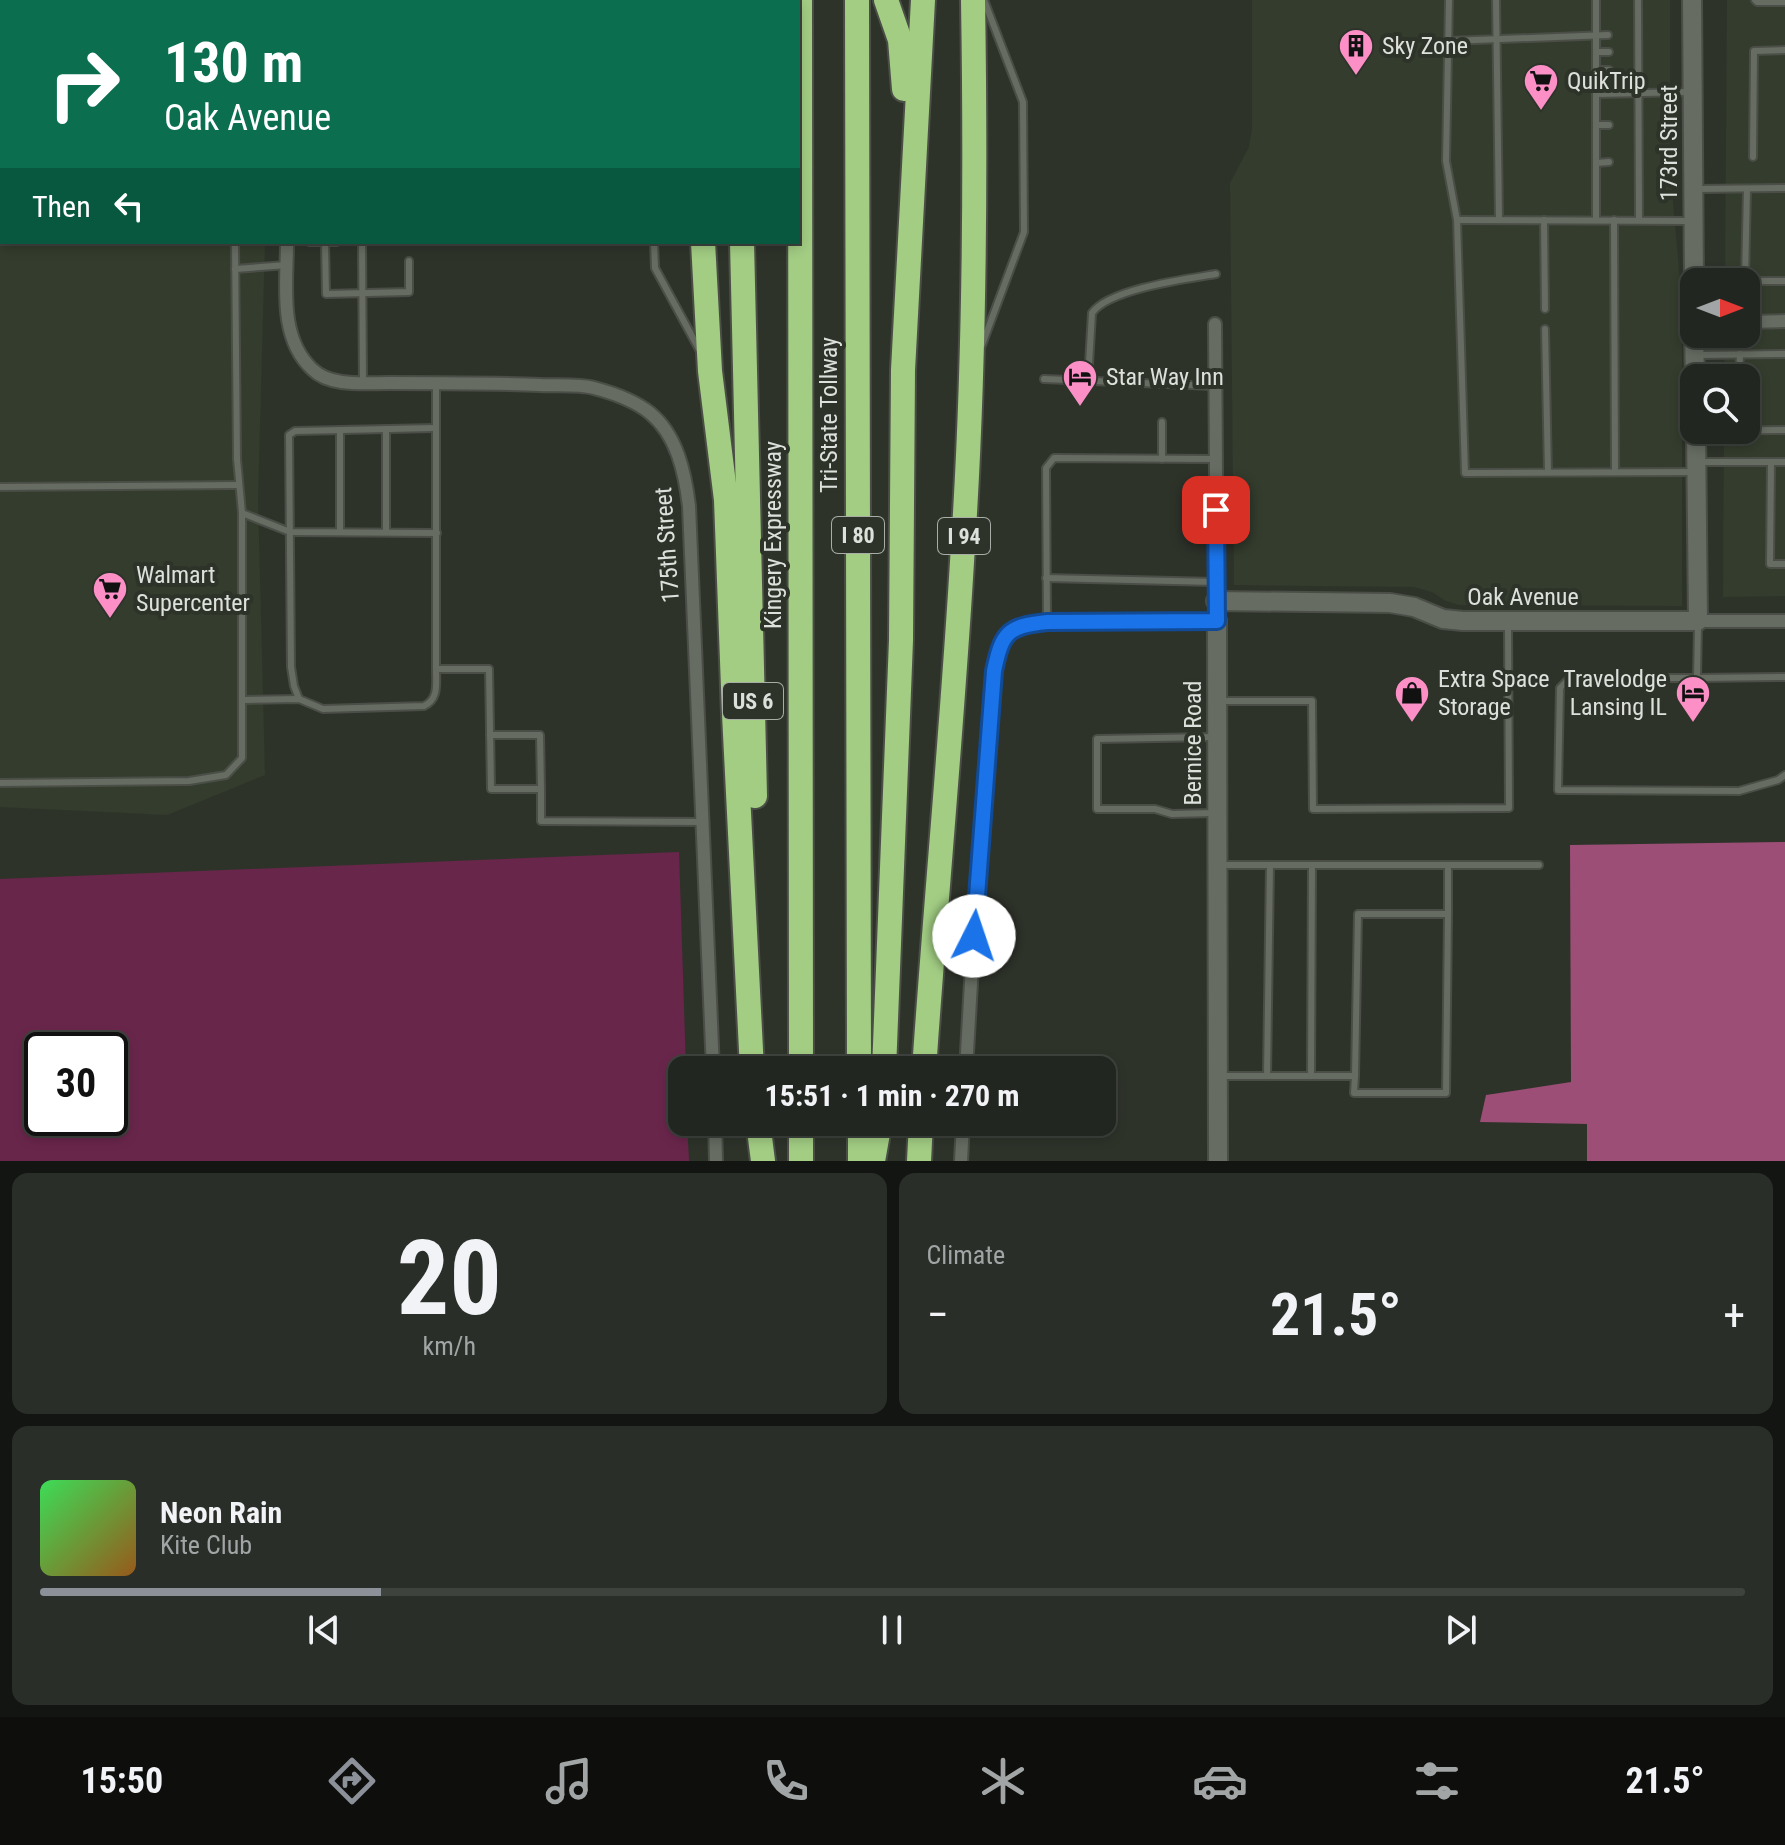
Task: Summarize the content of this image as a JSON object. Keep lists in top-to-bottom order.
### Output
{
  "streets": {
    "highway": [
      "Tri-State Tollway",
      "Kingery Expressway",
      "I 80",
      "I 94",
      "US 6"
    ],
    "street": [
      "173rd Street",
      "175th Street",
      "Oak Avenue",
      "Bernice Road"
    ]
  },
  "crossings": [
    ["Oak Avenue", "Bernice Road"]
  ],
  "places": {
    "building": ["Sky Zone"],
    "supermarket": ["QuikTrip", "Walmart Supercenter"],
    "hotel": ["Star Way Inn", "Travelodge Lansing IL"],
    "shop": ["Extra Space Storage"]
  },
  "north": "right",
  "page": {
    "turn": ["130 m", "Oak Avenue"],
    "then": "Then",
    "limit": "30",
    "trip": "15:51 · 1 min · 270 m",
    "tile": [
      ["20", "km/h"],
      "Climate"
    ],
    "heat": ["−", "21.5°", "+"],
    "song": ["Neon Rain", "Kite Club"],
    "tabs": ["15:50", "21.5°"]
  }
}
